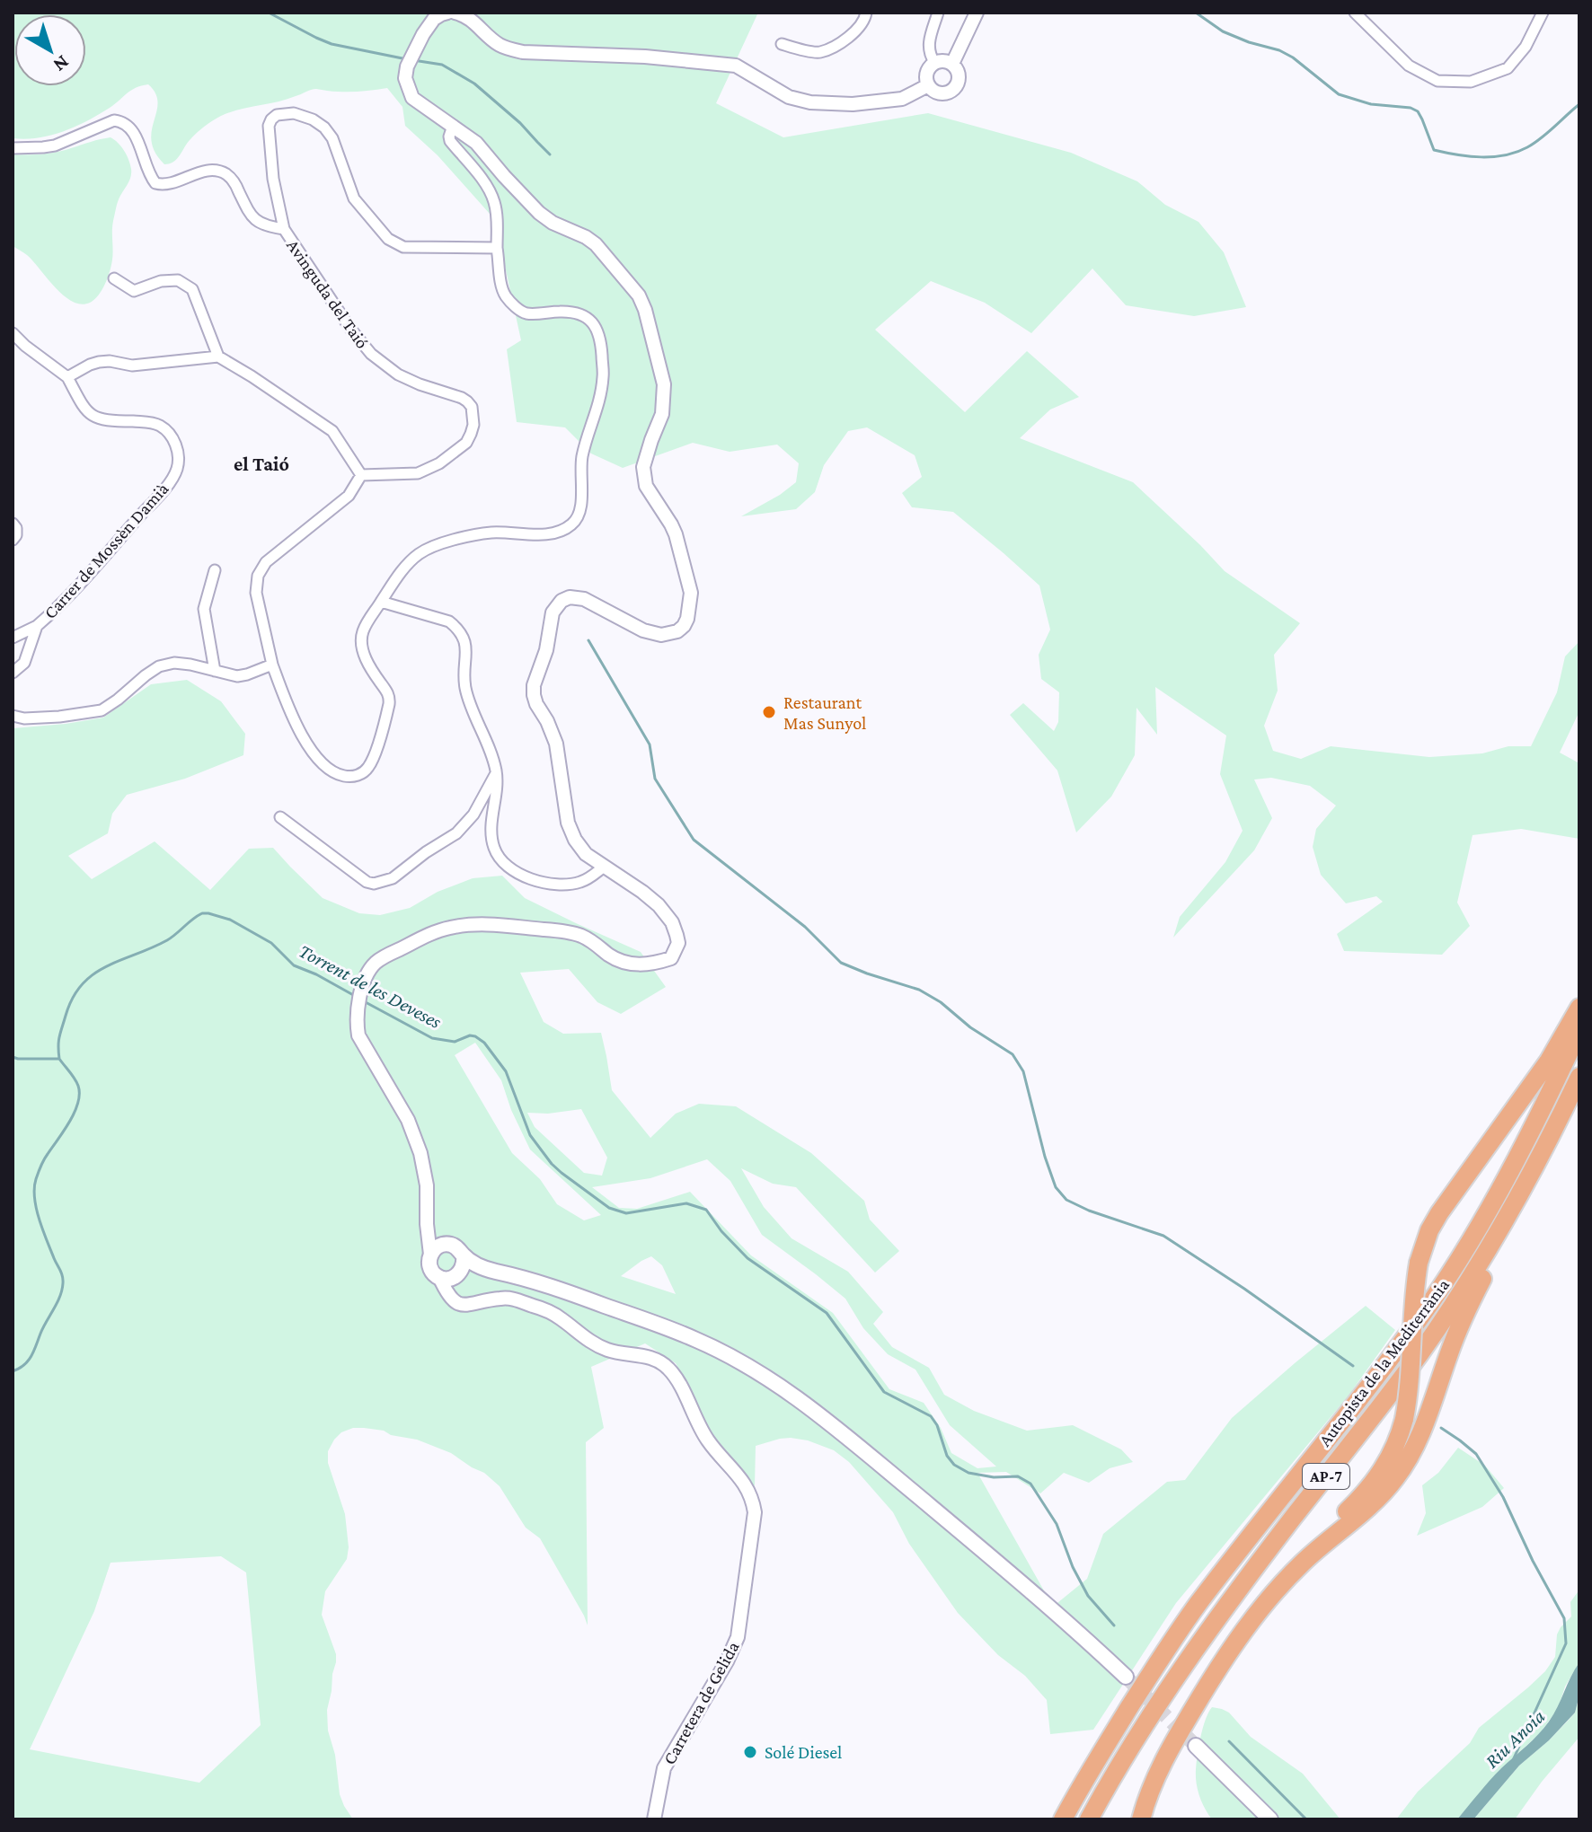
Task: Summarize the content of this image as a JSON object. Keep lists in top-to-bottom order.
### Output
{
  "streets": {
    "highway": ["Autopista de la Mediterrània", "AP-7"],
    "street": ["Avinguda del Taió", "Carrer de Mossèn Damià", "Carretera de Gelida"]
  },
  "districts": ["el Taió"],
  "water": ["Torrent de les Deveses", "Riu Anoia"],
  "places": ["Restaurant Mas Sunyol", "Solé Diesel"],
  "north": "bottom right"
}
